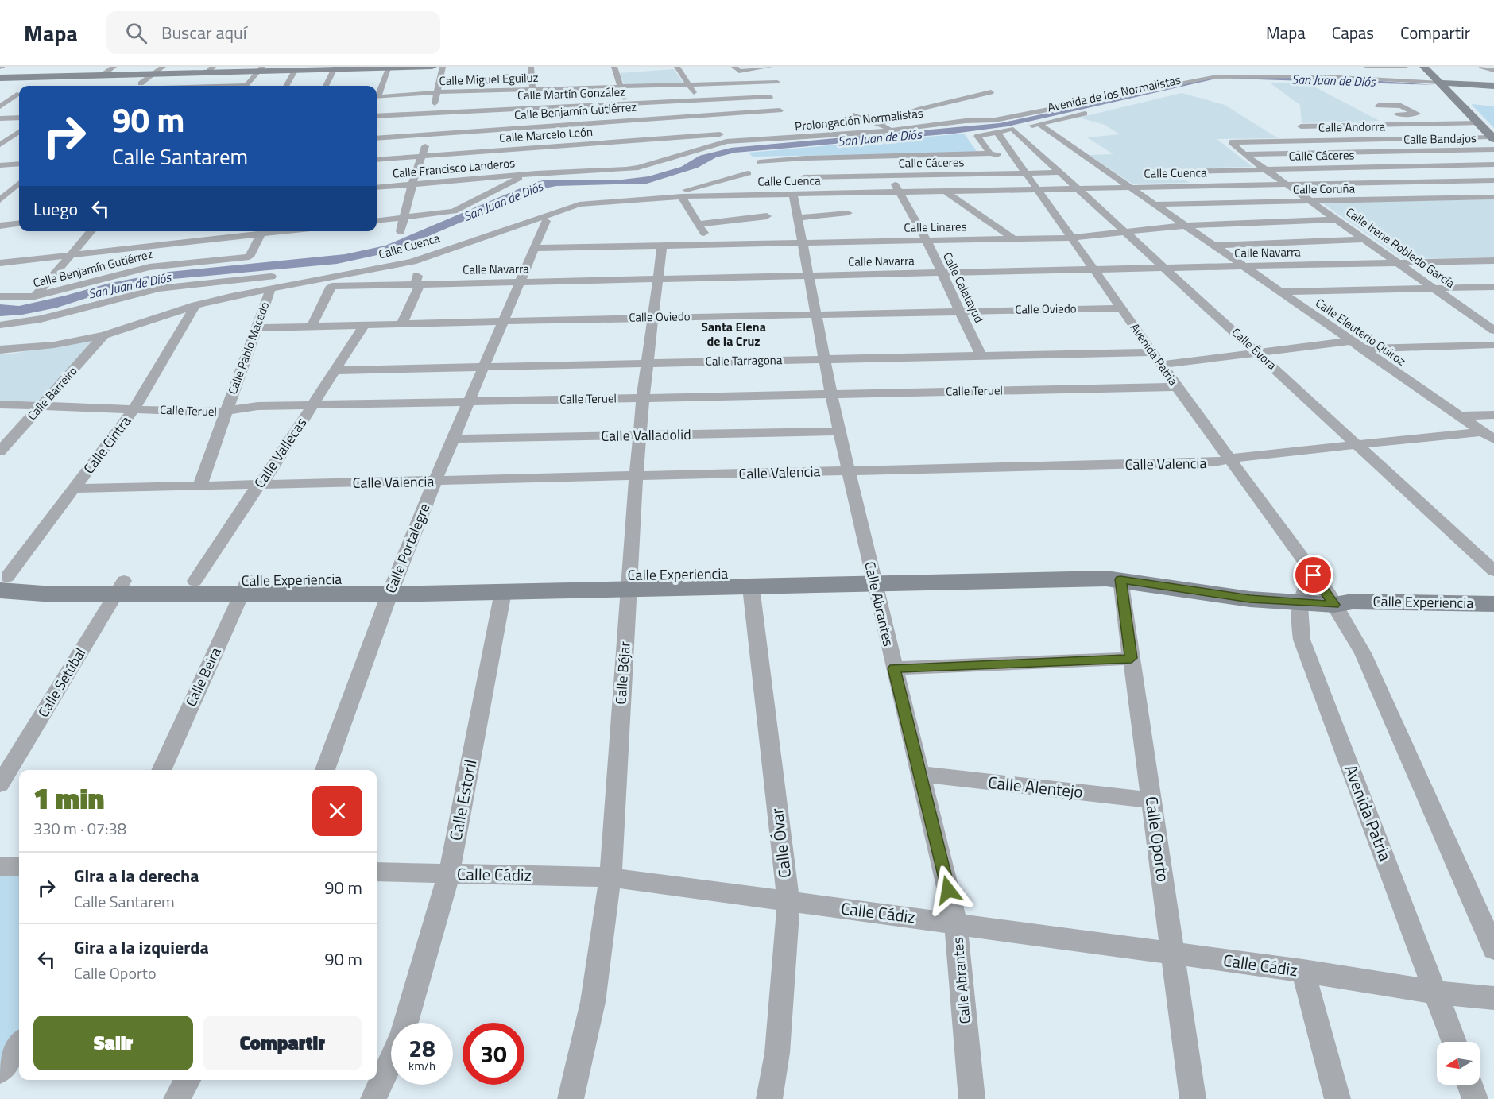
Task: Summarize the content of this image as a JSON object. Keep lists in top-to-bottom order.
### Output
{
  "streets": {
    "street": [
      "Calle Miguel Eguiluz",
      "Calle Martín González",
      "Avenida de los Normalistas",
      "Calle Benjamín Gutiérrez",
      "Prolongación Normalistas",
      "Calle Andorra",
      "Calle Marcelo León",
      "Calle Bandajos",
      "Calle Cáceres",
      "Calle Francisco Landeros",
      "Calle Cuenca",
      "Calle Coruña",
      "Calle Linares",
      "Calle Irene Robledo García",
      "Calle Navarra",
      "Calle Calatayud",
      "Calle Oviedo",
      "Calle Eleuterio Quiroz",
      "Calle Pablo Macedo",
      "Calle Évora",
      "Avenida Patria",
      "Calle Tarragona",
      "Calle Teruel",
      "Calle Barreiro",
      "Calle Valladolid",
      "Calle Cintra",
      "Calle Vallecas",
      "Calle Valencia",
      "Calle Portalegre",
      "Calle Experiencia",
      "Calle Abrantes",
      "Calle Béjar",
      "Calle Beira",
      "Calle Setúbal",
      "Calle Alentejo",
      "Calle Estoril",
      "Calle Oporto",
      "Calle Óvar",
      "Calle Cádiz"
    ]
  },
  "crossings": [
    ["Calle Martín González", "Calle Benjamín Gutiérrez"],
    ["Calle Martín González", "Calle Marcelo León"],
    ["Calle Martín González", "Calle Francisco Landeros"],
    ["Avenida de los Normalistas", "Prolongación Normalistas"],
    ["Avenida de los Normalistas", "Calle Eleuterio Quiroz"],
    ["Avenida de los Normalistas", "Calle Évora"],
    ["Avenida de los Normalistas", "Avenida Patria"],
    ["Calle Benjamín Gutiérrez", "Prolongación Normalistas"],
    ["Calle Benjamín Gutiérrez", "Calle Marcelo León"],
    ["Calle Benjamín Gutiérrez", "Calle Francisco Landeros"],
    ["Calle Andorra", "Calle Bandajos"],
    ["Calle Andorra", "Calle Irene Robledo García"],
    ["Calle Marcelo León", "Calle Francisco Landeros"],
    ["Calle Bandajos", "Calle Irene Robledo García"],
    ["Calle Cáceres", "Calle Cuenca"],
    ["Calle Cáceres", "Calle Irene Robledo García"],
    ["Calle Cáceres", "Calle Calatayud"],
    ["Calle Cáceres", "Calle Évora"],
    ["Calle Cáceres", "Avenida Patria"],
    ["Calle Cuenca", "Calle Irene Robledo García"],
    ["Calle Cuenca", "Calle Navarra"],
    ["Calle Cuenca", "Calle Calatayud"],
    ["Calle Cuenca", "Calle Eleuterio Quiroz"],
    ["Calle Cuenca", "Calle Pablo Macedo"],
    ["Calle Cuenca", "Calle Évora"],
    ["Calle Cuenca", "Avenida Patria"],
    ["Calle Cuenca", "Calle Barreiro"],
    ["Calle Cuenca", "Calle Cintra"],
    ["Calle Cuenca", "Calle Abrantes"],
    ["Calle Coruña", "Calle Irene Robledo García"],
    ["Calle Coruña", "Calle Eleuterio Quiroz"],
    ["Calle Linares", "Calle Irene Robledo García"],
    ["Calle Linares", "Calle Calatayud"],
    ["Calle Linares", "Calle Eleuterio Quiroz"],
    ["Calle Linares", "Calle Évora"],
    ["Calle Linares", "Avenida Patria"],
    ["Calle Linares", "Calle Portalegre"],
    ["Calle Linares", "Calle Abrantes"],
    ["Calle Linares", "Calle Béjar"],
    ["Calle Irene Robledo García", "Calle Navarra"],
    ["Calle Navarra", "Calle Calatayud"],
    ["Calle Navarra", "Calle Eleuterio Quiroz"],
    ["Calle Navarra", "Calle Pablo Macedo"],
    ["Calle Navarra", "Calle Évora"],
    ["Calle Navarra", "Avenida Patria"],
    ["Calle Navarra", "Calle Portalegre"],
    ["Calle Navarra", "Calle Abrantes"],
    ["Calle Navarra", "Calle Béjar"],
    ["Calle Calatayud", "Calle Oviedo"],
    ["Calle Calatayud", "Calle Tarragona"],
    ["Calle Oviedo", "Calle Pablo Macedo"],
    ["Calle Oviedo", "Avenida Patria"],
    ["Calle Oviedo", "Calle Vallecas"],
    ["Calle Oviedo", "Calle Portalegre"],
    ["Calle Oviedo", "Calle Abrantes"],
    ["Calle Oviedo", "Calle Béjar"],
    ["Calle Eleuterio Quiroz", "Calle Valencia"],
    ["Calle Pablo Macedo", "Calle Teruel"],
    ["Calle Pablo Macedo", "Calle Valencia"],
    ["Calle Évora", "Calle Valencia"],
    ["Avenida Patria", "Calle Tarragona"],
    ["Avenida Patria", "Calle Teruel"],
    ["Avenida Patria", "Calle Valencia"],
    ["Avenida Patria", "Calle Experiencia"],
    ["Avenida Patria", "Calle Cádiz"],
    ["Calle Tarragona", "Calle Vallecas"],
    ["Calle Tarragona", "Calle Portalegre"],
    ["Calle Tarragona", "Calle Abrantes"],
    ["Calle Tarragona", "Calle Béjar"],
    ["Calle Teruel", "Calle Barreiro"],
    ["Calle Teruel", "Calle Cintra"],
    ["Calle Teruel", "Calle Vallecas"],
    ["Calle Teruel", "Calle Portalegre"],
    ["Calle Teruel", "Calle Abrantes"],
    ["Calle Teruel", "Calle Béjar"],
    ["Calle Valladolid", "Calle Portalegre"],
    ["Calle Valladolid", "Calle Abrantes"],
    ["Calle Valladolid", "Calle Béjar"],
    ["Calle Cintra", "Calle Valencia"],
    ["Calle Cintra", "Calle Experiencia"],
    ["Calle Vallecas", "Calle Valencia"],
    ["Calle Vallecas", "Calle Experiencia"],
    ["Calle Valencia", "Calle Portalegre"],
    ["Calle Valencia", "Calle Abrantes"],
    ["Calle Valencia", "Calle Béjar"],
    ["Calle Portalegre", "Calle Experiencia"],
    ["Calle Experiencia", "Calle Abrantes"],
    ["Calle Experiencia", "Calle Béjar"],
    ["Calle Experiencia", "Calle Beira"],
    ["Calle Experiencia", "Calle Setúbal"],
    ["Calle Experiencia", "Calle Estoril"],
    ["Calle Experiencia", "Calle Oporto"],
    ["Calle Experiencia", "Calle Óvar"],
    ["Calle Abrantes", "Calle Alentejo"],
    ["Calle Abrantes", "Calle Cádiz"],
    ["Calle Béjar", "Calle Cádiz"],
    ["Calle Alentejo", "Calle Oporto"],
    ["Calle Estoril", "Calle Cádiz"],
    ["Calle Oporto", "Calle Cádiz"],
    ["Calle Óvar", "Calle Cádiz"]
  ],
  "districts": ["Santa Elena de la Cruz"],
  "water": ["San Juan de Diós"],
  "north": "left",
  "page": {
    "header": "Mapa",
    "search": "Buscar aquí",
    "nav": ["Mapa", "Capas", "Compartir"],
    "turn": ["90 m", "Calle Santarem"],
    "then": "Luego",
    "heading": ["1 min", "330 m · 07:38"],
    "list": [
      {
        "name": "Gira a la derecha",
        "note": "Calle Santarem",
        "value": "90 m"
      },
      {
        "name": "Gira a la izquierda",
        "note": "Calle Oporto",
        "value": "90 m"
      }
    ],
    "buttons": ["Salir", "Compartir"],
    "speed": "28 km/h",
    "limit": "30"
  }
}
